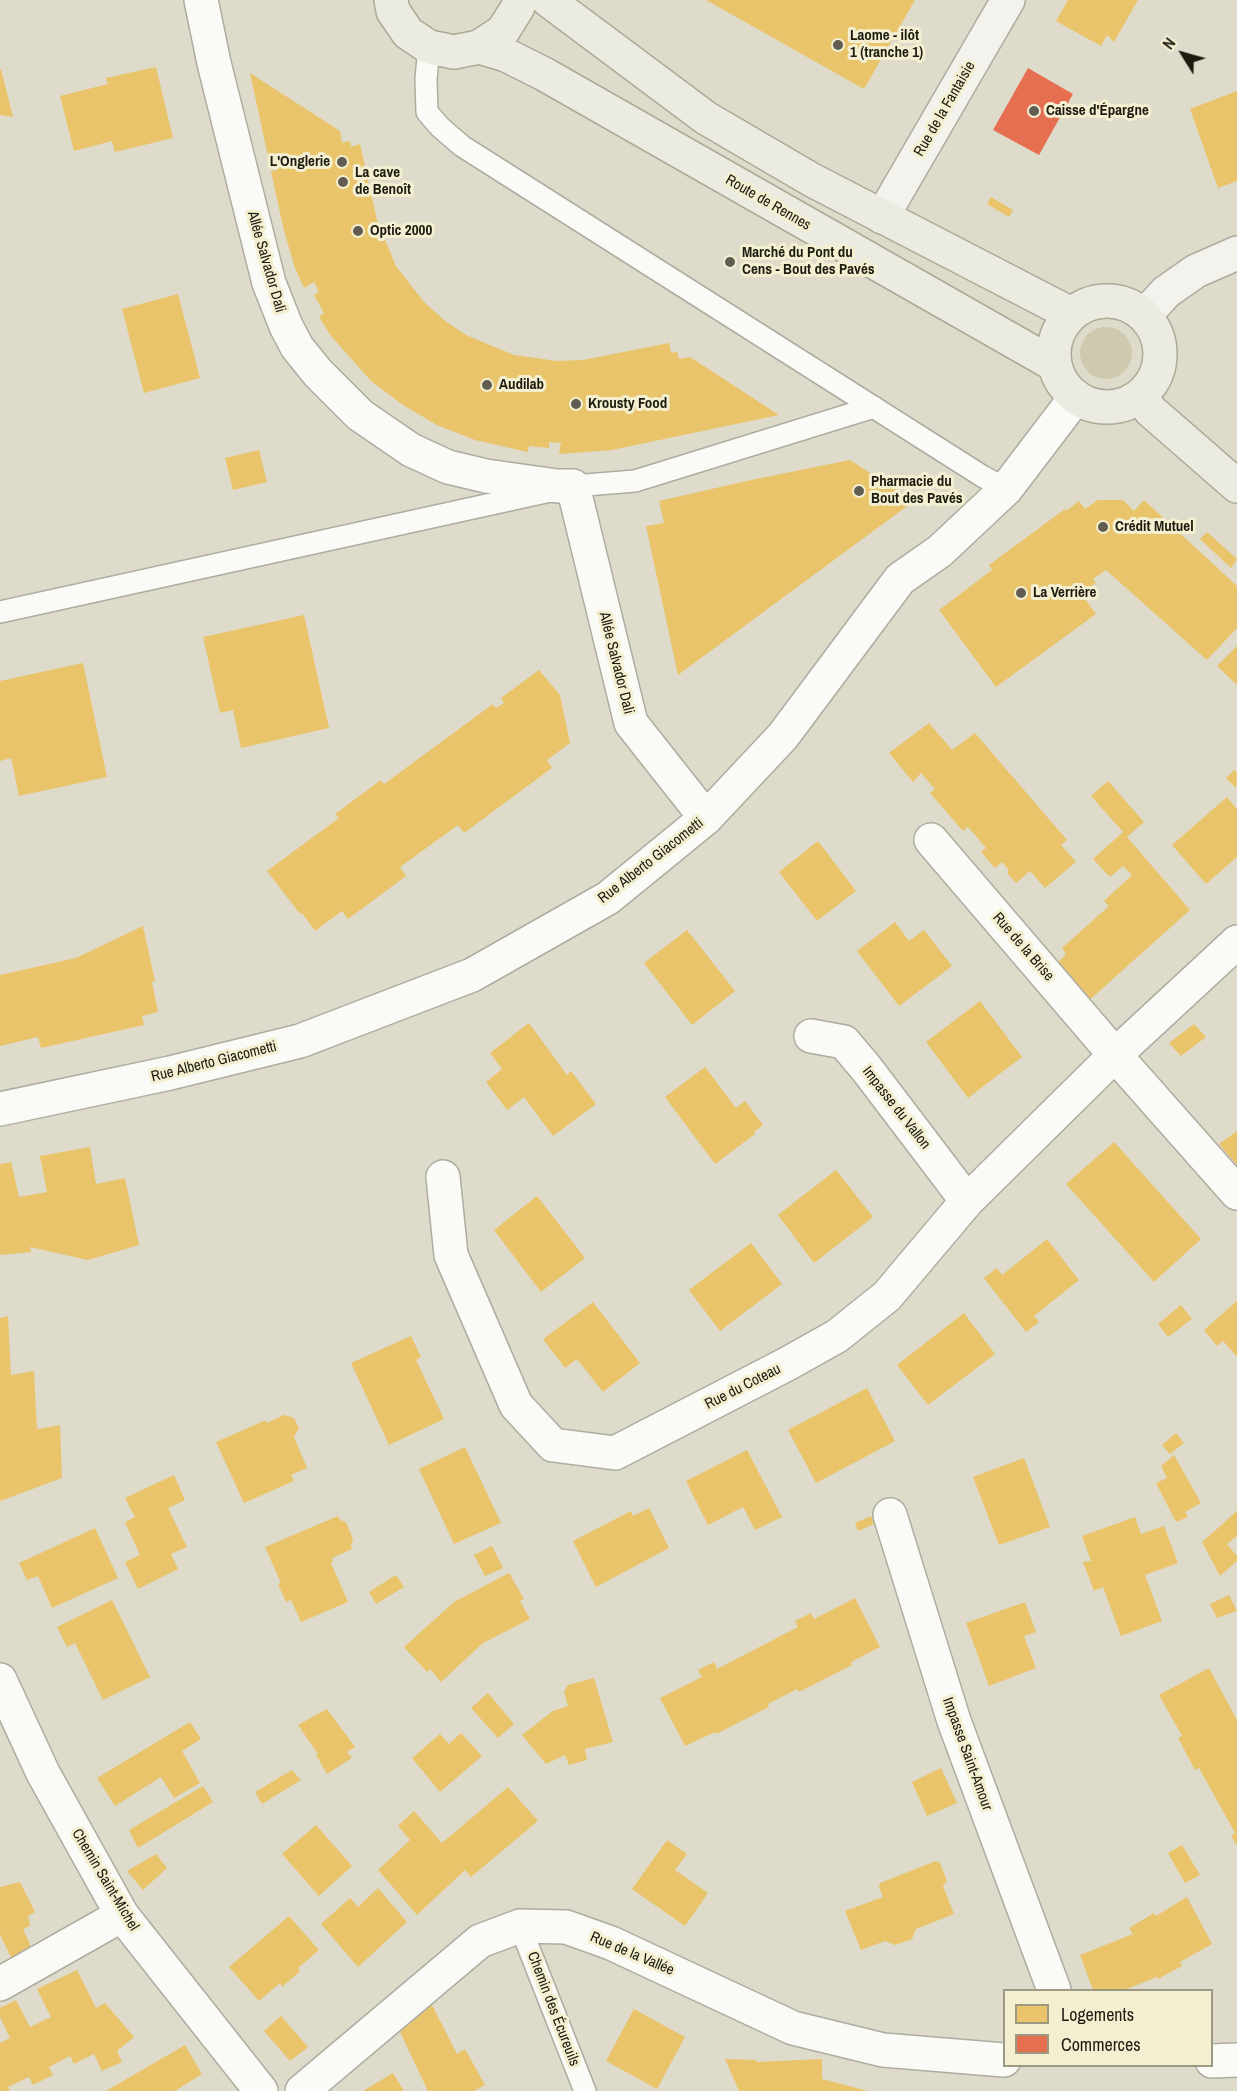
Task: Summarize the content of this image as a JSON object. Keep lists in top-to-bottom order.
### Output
{
  "streets": {
    "main road": ["Route de Rennes"],
    "street": [
      "Rue de la Fantaisie",
      "Allée Salvador Dali",
      "Rue Alberto Giacometti",
      "Rue de la Brise",
      "Impasse du Vallon",
      "Rue du Coteau",
      "Impasse Saint-Amour",
      "Chemin Saint-Michel",
      "Rue de la Vallée"
    ],
    "lane": ["Chemin des Écureuils"]
  },
  "crossings": [
    ["Route de Rennes", "Rue Alberto Giacometti"],
    ["Allée Salvador Dali", "Rue Alberto Giacometti"],
    ["Rue de la Brise", "Rue du Coteau"],
    ["Impasse du Vallon", "Rue du Coteau"],
    ["Rue de la Vallée", "Chemin des Écureuils"]
  ],
  "places": [
    "Laome - ilôt 1 (tranche 1)",
    "Caisse d'Épargne",
    "L'Onglerie",
    "La cave de Benoît",
    "Optic 2000",
    "Marché du Pont du Cens - Bout des Pavés",
    "Audilab",
    "Krousty Food",
    "Pharmacie du Bout des Pavés",
    "Crédit Mutuel",
    "La Verrière"
  ],
  "legend": ["Logements", "Commerces"],
  "north": "top left"
}
